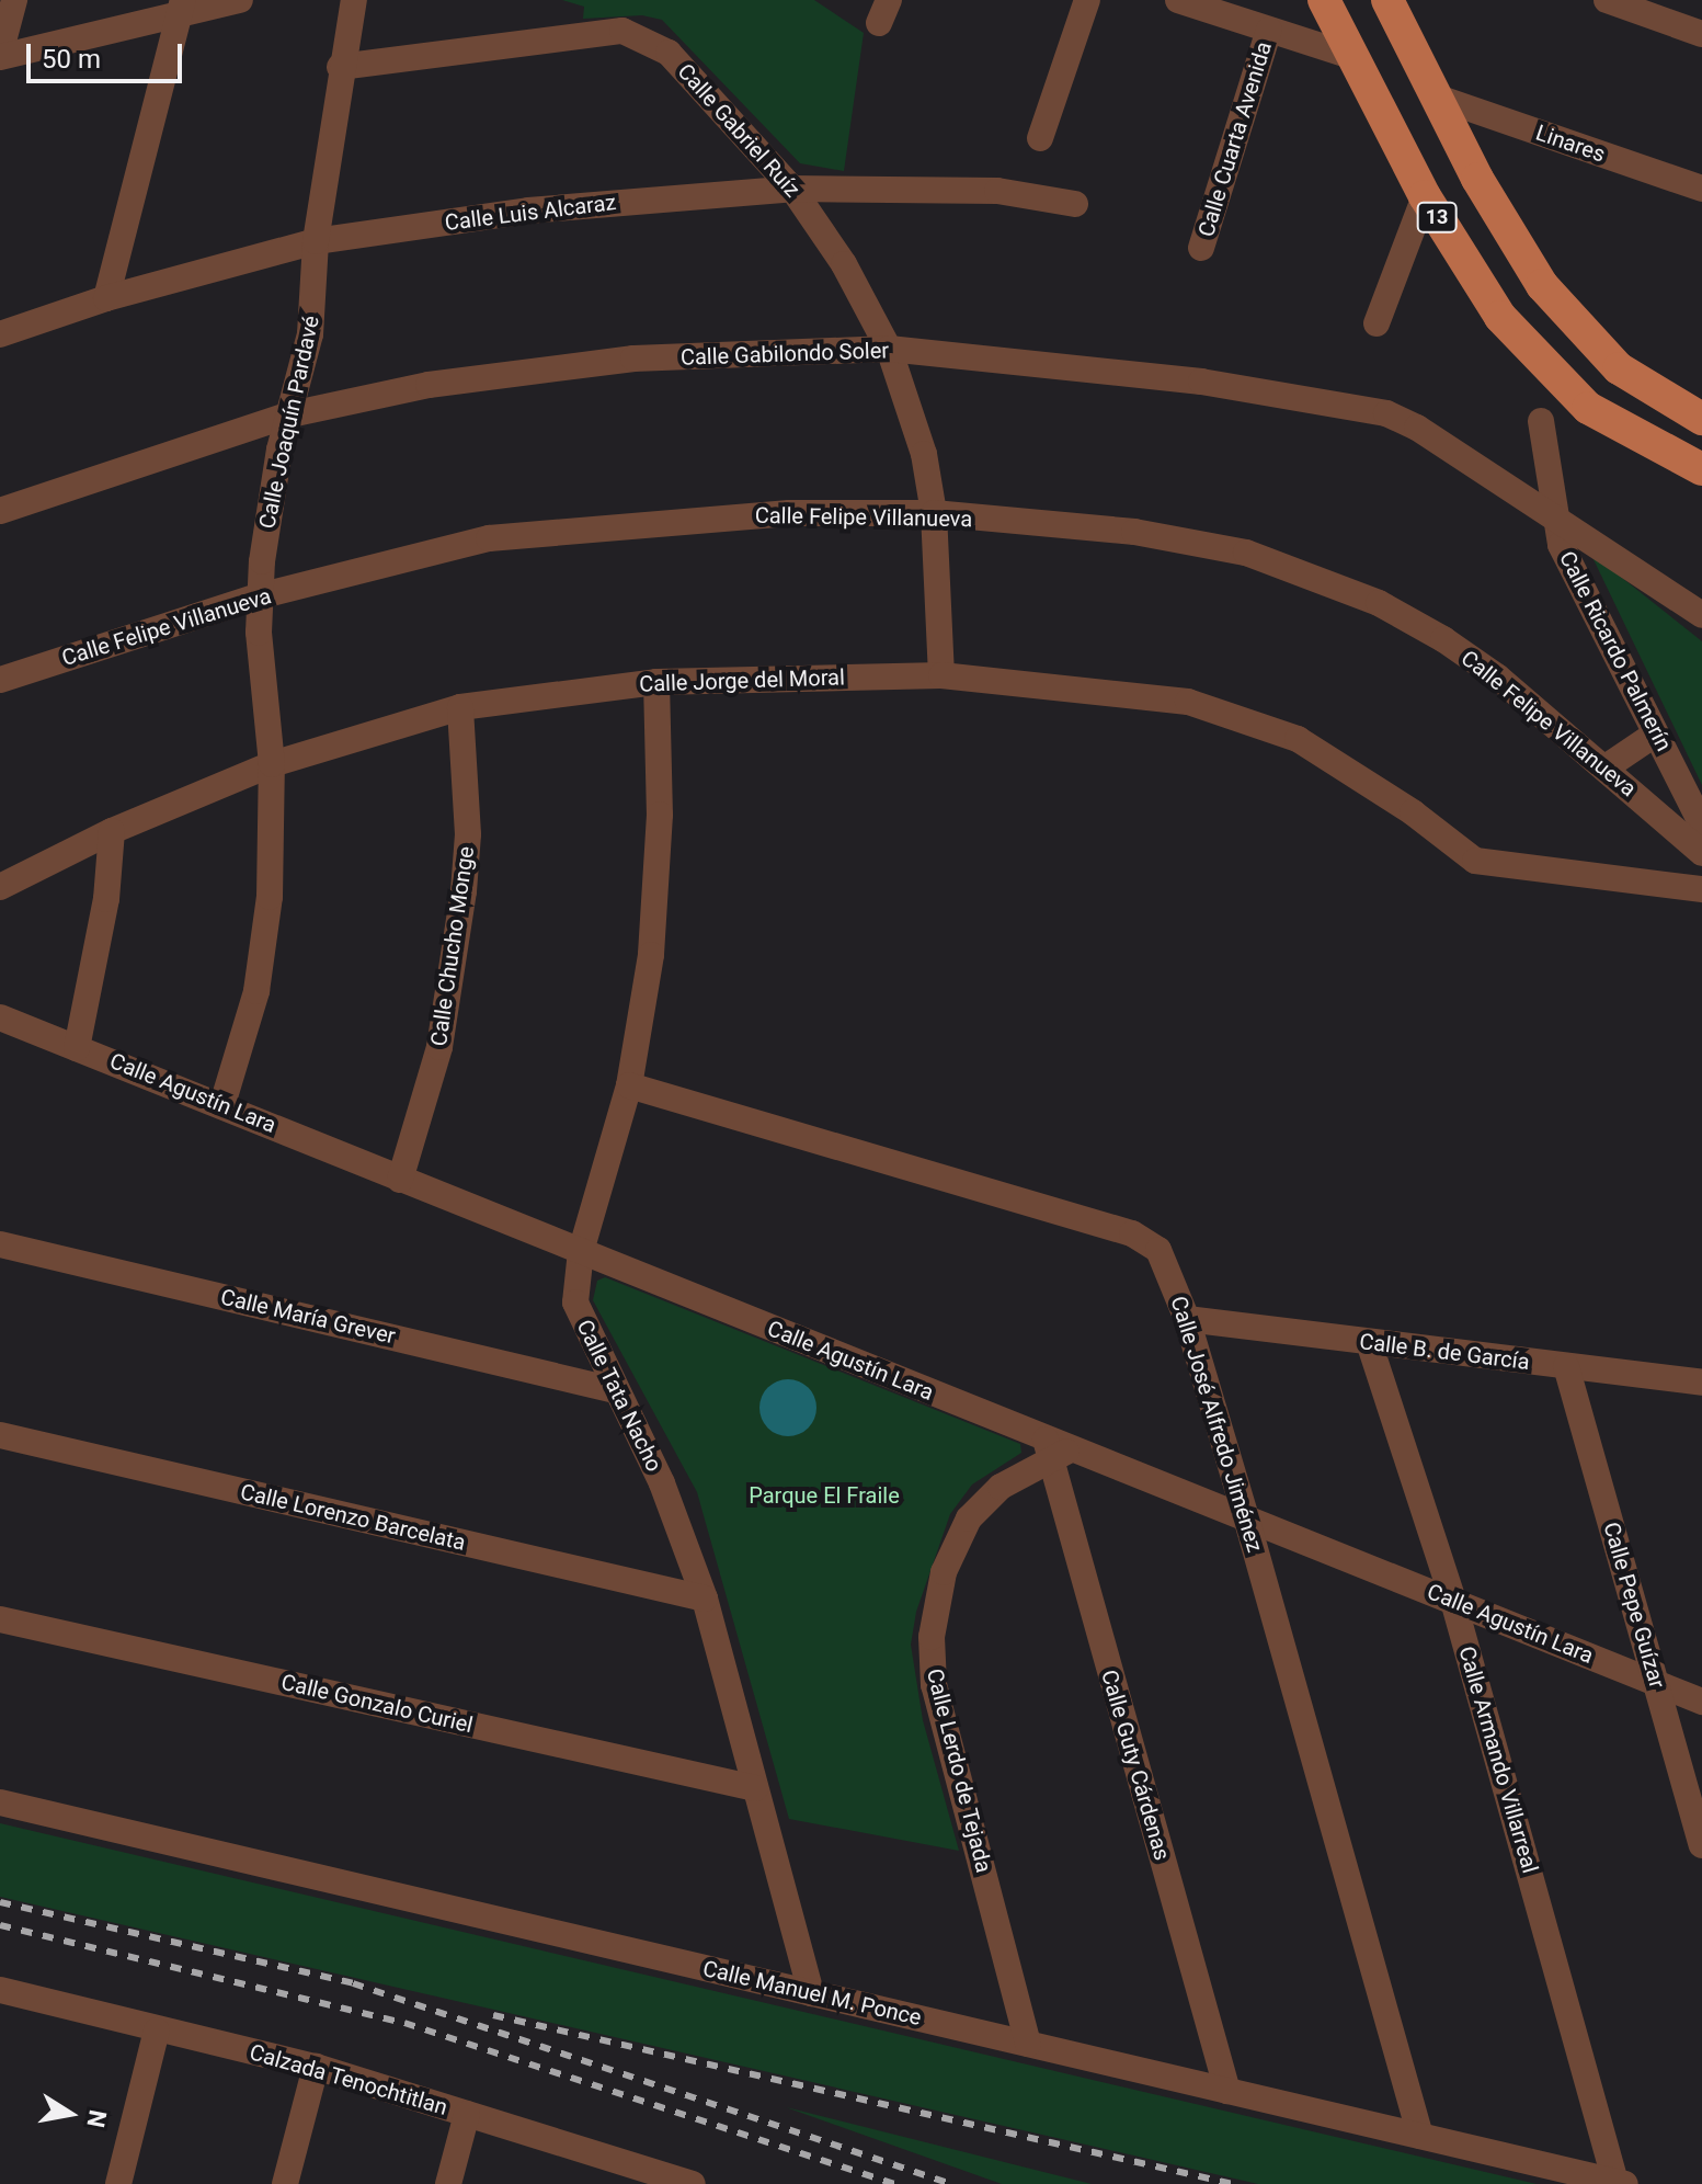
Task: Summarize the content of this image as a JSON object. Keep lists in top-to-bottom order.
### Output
{
  "streets": {
    "main road": ["13"],
    "street": [
      "Calle Gabriel Ruíz",
      "Calle Cuarta Avenida",
      "Linares",
      "Calle Luis Alcaraz",
      "Calle Gabilondo Soler",
      "Calle Joaquín Pardavé",
      "Calle Felipe Villanueva",
      "Calle Ricardo Palmerín",
      "Calle Jorge del Moral",
      "Calle Chucho Monge",
      "Calle Agustín Lara",
      "Calle María Grever",
      "Calle B. de García",
      "Calle Tata Nacho",
      "Calle José Alfredo Jiménez",
      "Calle Lorenzo Barcelata",
      "Calle Pepe Guízar",
      "Calle Gonzalo Curiel",
      "Calle Armando Villarreal",
      "Calle Guty Cárdenas",
      "Calle Lerdo de Tejada",
      "Calle Manuel M. Ponce",
      "Calzada Tenochtitlan"
    ]
  },
  "crossings": [
    ["Calle Gabriel Ruíz", "Calle Luis Alcaraz"],
    ["Calle Gabriel Ruíz", "Calle Gabilondo Soler"],
    ["Calle Gabriel Ruíz", "Calle Joaquín Pardavé"],
    ["Calle Gabriel Ruíz", "Calle Felipe Villanueva"],
    ["Calle Gabriel Ruíz", "Calle Jorge del Moral"],
    ["Linares", "13"],
    ["Calle Luis Alcaraz", "Calle Joaquín Pardavé"],
    ["Calle Gabilondo Soler", "Calle Joaquín Pardavé"],
    ["Calle Gabilondo Soler", "Calle Ricardo Palmerín"],
    ["Calle Joaquín Pardavé", "Calle Felipe Villanueva"],
    ["Calle Joaquín Pardavé", "Calle Jorge del Moral"],
    ["Calle Joaquín Pardavé", "Calle Agustín Lara"],
    ["Calle Jorge del Moral", "Calle Chucho Monge"],
    ["Calle Jorge del Moral", "Calle Tata Nacho"],
    ["Calle Chucho Monge", "Calle Agustín Lara"],
    ["Calle Agustín Lara", "Calle Tata Nacho"],
    ["Calle Agustín Lara", "Calle José Alfredo Jiménez"],
    ["Calle Agustín Lara", "Calle Pepe Guízar"],
    ["Calle Agustín Lara", "Calle Armando Villarreal"],
    ["Calle Agustín Lara", "Calle Guty Cárdenas"],
    ["Calle Agustín Lara", "Calle Lerdo de Tejada"],
    ["Calle María Grever", "Calle Tata Nacho"],
    ["Calle B. de García", "Calle José Alfredo Jiménez"],
    ["Calle B. de García", "Calle Pepe Guízar"],
    ["Calle B. de García", "Calle Armando Villarreal"],
    ["Calle Tata Nacho", "Calle José Alfredo Jiménez"],
    ["Calle Tata Nacho", "Calle Lorenzo Barcelata"],
    ["Calle Tata Nacho", "Calle Gonzalo Curiel"],
    ["Calle Tata Nacho", "Calle Manuel M. Ponce"],
    ["Calle José Alfredo Jiménez", "Calle Manuel M. Ponce"],
    ["Calle Armando Villarreal", "Calle Manuel M. Ponce"],
    ["Calle Guty Cárdenas", "Calle Lerdo de Tejada"],
    ["Calle Guty Cárdenas", "Calle Manuel M. Ponce"],
    ["Calle Lerdo de Tejada", "Calle Manuel M. Ponce"]
  ],
  "parks": ["Parque El Fraile"],
  "scale_bar": "50 m",
  "north": "right"
}
